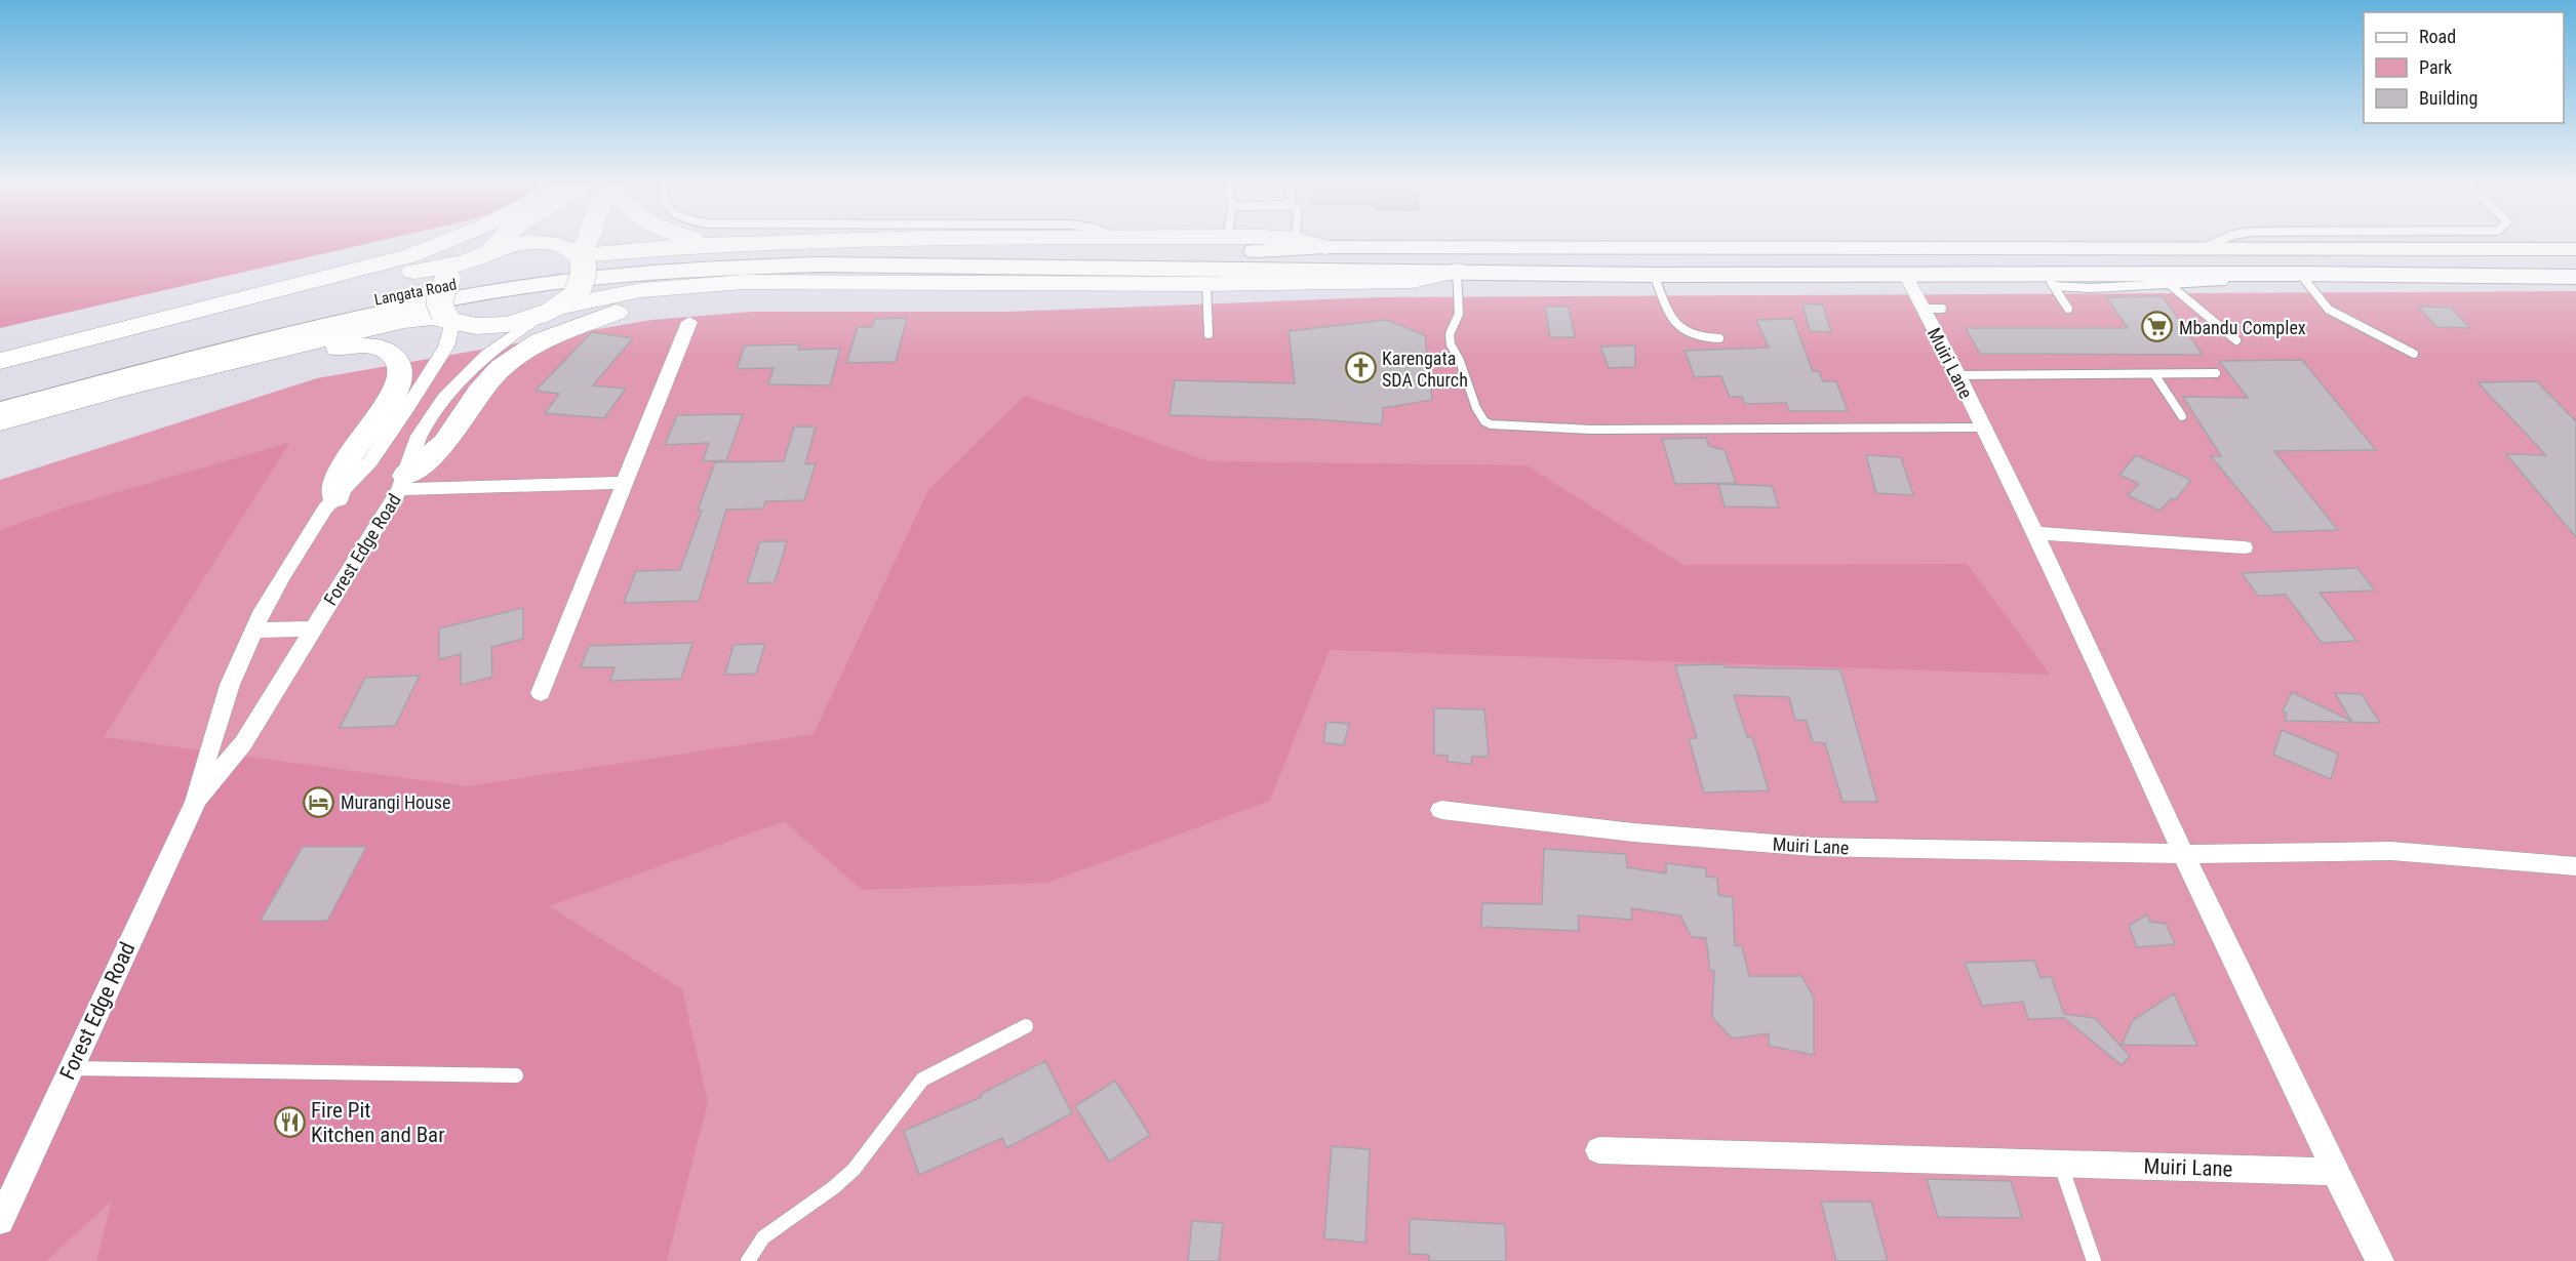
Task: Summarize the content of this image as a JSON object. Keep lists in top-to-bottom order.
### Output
{
  "streets": {
    "main road": ["Langata Road"],
    "street": ["Muiri Lane", "Forest Edge Road"]
  },
  "places": {
    "supermarket": ["Mbandu Complex"],
    "church": ["Karengata SDA Church"],
    "hotel": ["Murangi House"],
    "restaurant": ["Fire Pit Kitchen and Bar"]
  },
  "legend": ["Road", "Park", "Building"]
}
